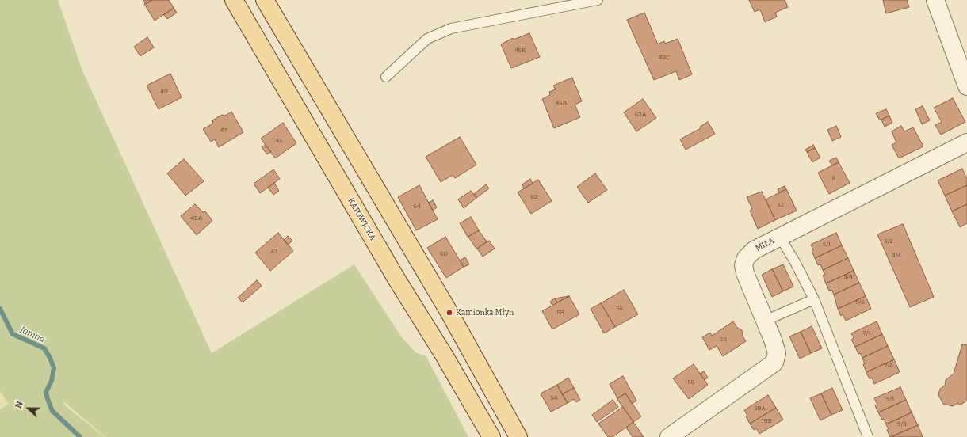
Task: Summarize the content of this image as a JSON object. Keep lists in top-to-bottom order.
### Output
{
  "streets": {
    "main road": ["KATOWICKA"],
    "street": ["MIŁA"]
  },
  "water": ["Jamna"],
  "places": ["Kamionka Młyn"],
  "house_numbers": [
    "45B",
    "43C",
    "49",
    "45A",
    "62A",
    "47",
    "45",
    "8",
    "62",
    "12",
    "64",
    "45A",
    "3/2",
    "5/1",
    "43",
    "60",
    "3/4",
    "5/4",
    "5/6",
    "56",
    "58",
    "7/1",
    "18",
    "7/4",
    "50",
    "54",
    "9/1",
    "19A",
    "19B",
    "9/3"
  ],
  "north": "left"
}
